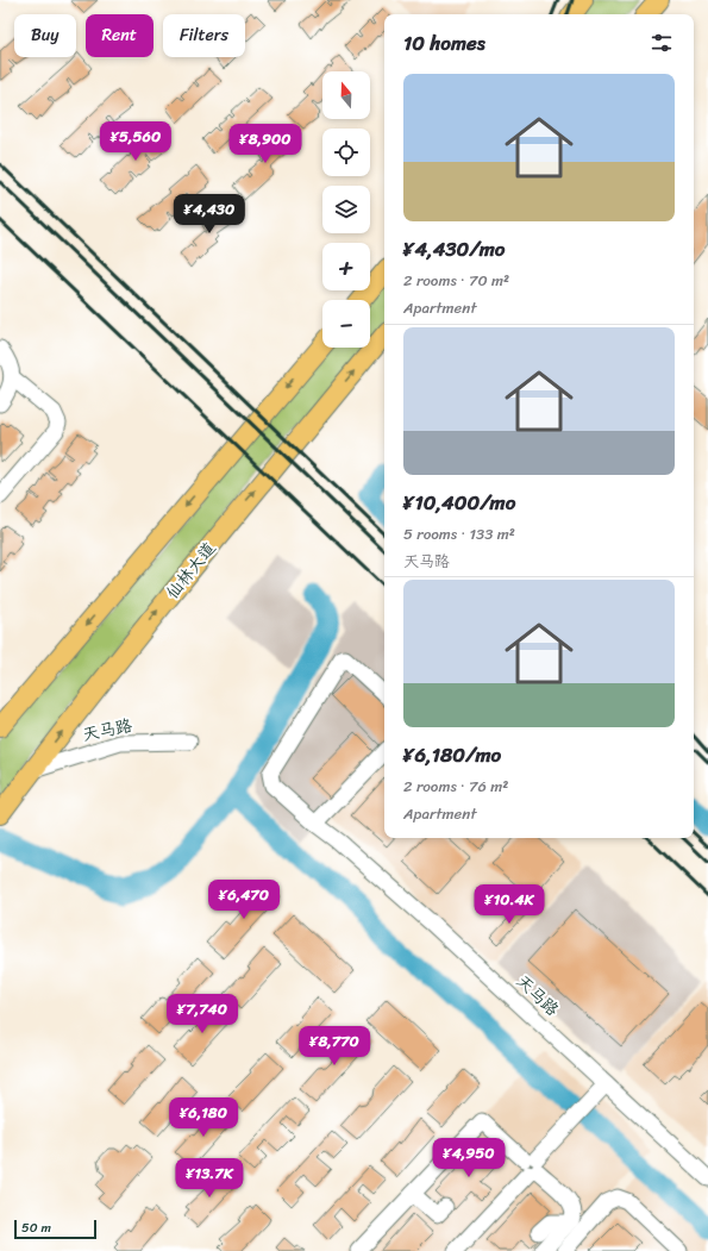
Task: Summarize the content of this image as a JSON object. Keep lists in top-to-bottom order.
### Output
{
  "streets": {
    "main road": ["仙林大道"],
    "street": ["天马路"]
  },
  "crossings": [
    ["仙林大道", "天马路"]
  ],
  "scale_bar": "50 m",
  "north": "top",
  "page": {
    "chip": ["Buy", "Rent", "Filters"],
    "heading": "10 homes",
    "map_buttons": ["+", "−"],
    "list": [
      {
        "name": "¥4,430/mo",
        "note": "2 rooms · 70 m² · Apartment"
      },
      {
        "name": "¥10,400/mo",
        "note": "5 rooms · 133 m² · 天马路"
      },
      {
        "name": "¥6,180/mo",
        "note": "2 rooms · 76 m² · Apartment"
      }
    ],
    "price": [
      "¥5,560",
      "¥8,900",
      "¥4,430",
      "¥6,470",
      "¥10.4K",
      "¥7,740",
      "¥8,770",
      "¥6,180",
      "¥4,950",
      "¥13.7K"
    ],
    "scale": "50 m"
  }
}
